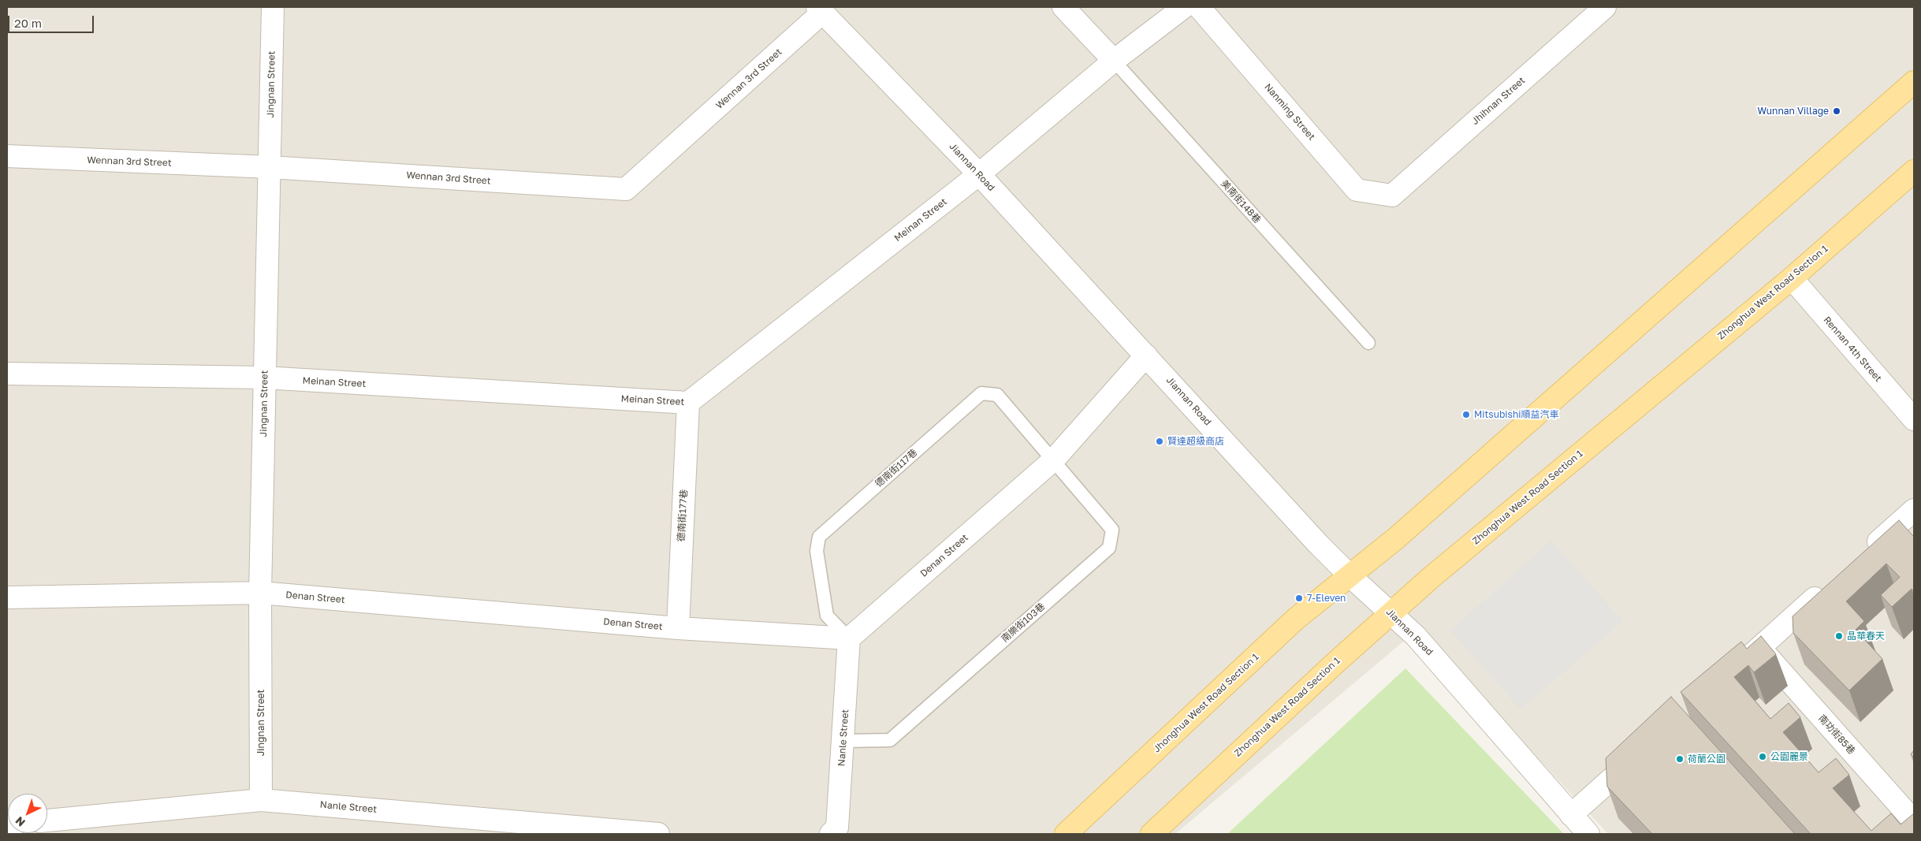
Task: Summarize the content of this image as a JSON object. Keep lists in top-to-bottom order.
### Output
{
  "streets": {
    "main road": ["Zhonghua West Road Section 1", "Jhonghua West Road Section 1"],
    "street": [
      "Wennan 3rd Street",
      "Jingnan Street",
      "Jhihnan Street",
      "Nanming Street",
      "Jiannan Road",
      "Meinan Street",
      "Rennan 4th Street",
      "德南街177巷",
      "Denan Street",
      "南功街85巷",
      "Nanle Street"
    ],
    "lane": ["美南街148巷", "德南街117巷", "南樂街103巷"]
  },
  "crossings": [
    ["Wennan 3rd Street", "Jingnan Street"],
    ["Wennan 3rd Street", "Jiannan Road"],
    ["Jingnan Street", "Meinan Street"],
    ["Jingnan Street", "Denan Street"],
    ["Jingnan Street", "Nanle Street"],
    ["Jhihnan Street", "Nanming Street"],
    ["Jiannan Road", "Meinan Street"],
    ["Jiannan Road", "Zhonghua West Road Section 1"],
    ["Jiannan Road", "Denan Street"],
    ["Jiannan Road", "Jhonghua West Road Section 1"],
    ["美南街148巷", "Meinan Street"],
    ["Meinan Street", "德南街177巷"],
    ["Zhonghua West Road Section 1", "Rennan 4th Street"],
    ["德南街117巷", "Denan Street"],
    ["德南街117巷", "南樂街103巷"],
    ["德南街117巷", "Nanle Street"],
    ["德南街177巷", "Denan Street"],
    ["Denan Street", "南樂街103巷"],
    ["Denan Street", "Nanle Street"],
    ["南樂街103巷", "Nanle Street"]
  ],
  "places": [
    "Wunnan Village",
    "Mitsubishi順益汽車",
    "賢達超級商店",
    "7-Eleven",
    "晶華春天",
    "公園麗景",
    "荷蘭公園"
  ],
  "scale_bar": "20 m",
  "north": "bottom left"
}
